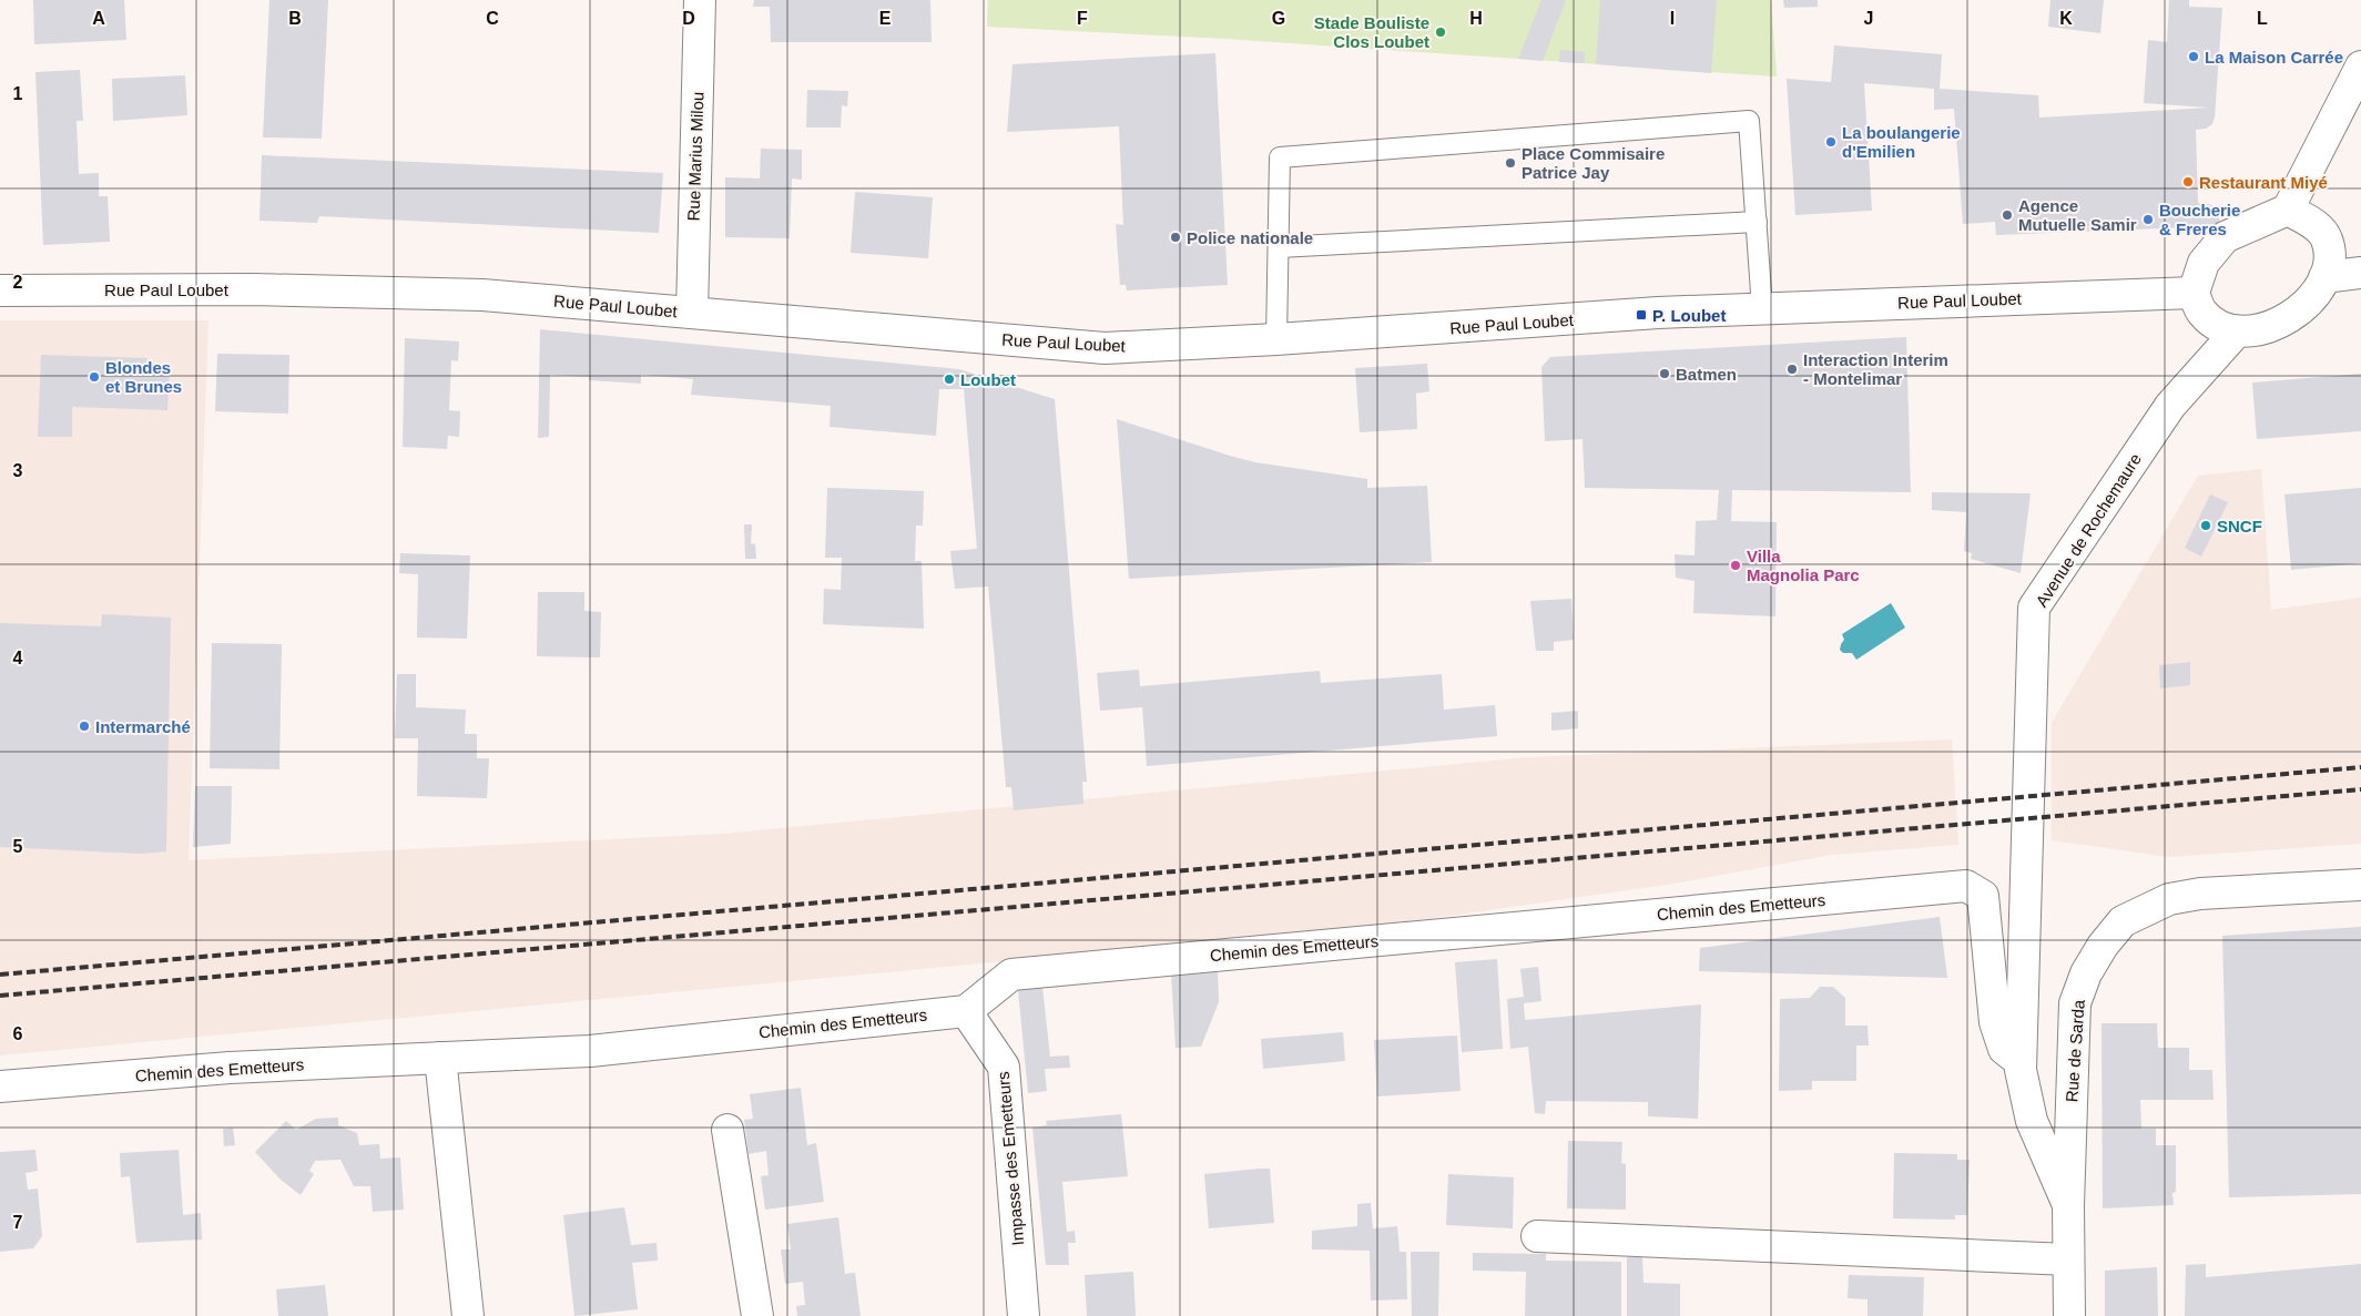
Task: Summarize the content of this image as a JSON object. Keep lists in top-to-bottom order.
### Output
{
  "streets": {
    "street": [
      "Rue Marius Milou",
      "Rue Paul Loubet",
      "Avenue de Rochemaure",
      "Chemin des Emetteurs",
      "Rue de Sarda",
      "Impasse des Emetteurs"
    ]
  },
  "crossings": [
    ["Rue Marius Milou", "Rue Paul Loubet"],
    ["Rue Paul Loubet", "Avenue de Rochemaure"],
    ["Avenue de Rochemaure", "Chemin des Emetteurs"],
    ["Avenue de Rochemaure", "Rue de Sarda"],
    ["Chemin des Emetteurs", "Impasse des Emetteurs"]
  ],
  "places": {
    "other": [
      "Stade Bouliste Clos Loubet",
      "La Maison Carrée",
      "La boulangerie d'Emilien",
      "Place Commisaire Patrice Jay",
      "Restaurant Miyé",
      "Agence Mutuelle Samir",
      "Boucherie & Freres",
      "Police nationale",
      "Interaction Interim - Montelimar",
      "Batmen",
      "Blondes et Brunes",
      "Loubet",
      "SNCF",
      "Villa Magnolia Parc",
      "Intermarché"
    ],
    "transit": ["P. Loubet"]
  },
  "grid": {
    "columns": [
      "A",
      "B",
      "C",
      "D",
      "E",
      "F",
      "G",
      "H",
      "I",
      "J",
      "K",
      "L"
    ],
    "rows": [
      "1",
      "2",
      "3",
      "4",
      "5",
      "6",
      "7"
    ]
  }
}
